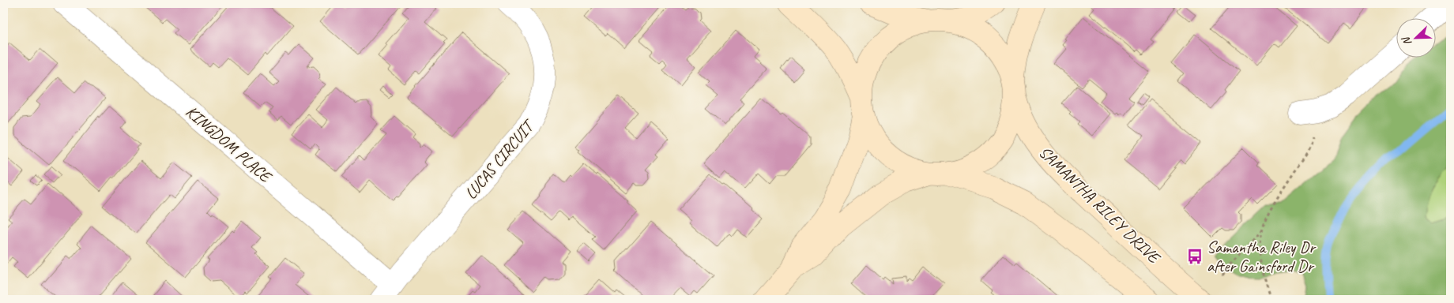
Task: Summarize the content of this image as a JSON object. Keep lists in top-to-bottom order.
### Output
{
  "streets": {
    "main road": ["SAMANTHA RILEY DRIVE"],
    "street": ["KINGDOM PLACE", "LUCAS CIRCUIT"]
  },
  "crossings": [
    ["KINGDOM PLACE", "LUCAS CIRCUIT"]
  ],
  "places": {
    "bus stop": ["Samantha Riley Dr after Gainsford Dr"]
  },
  "north": "bottom left"
}
